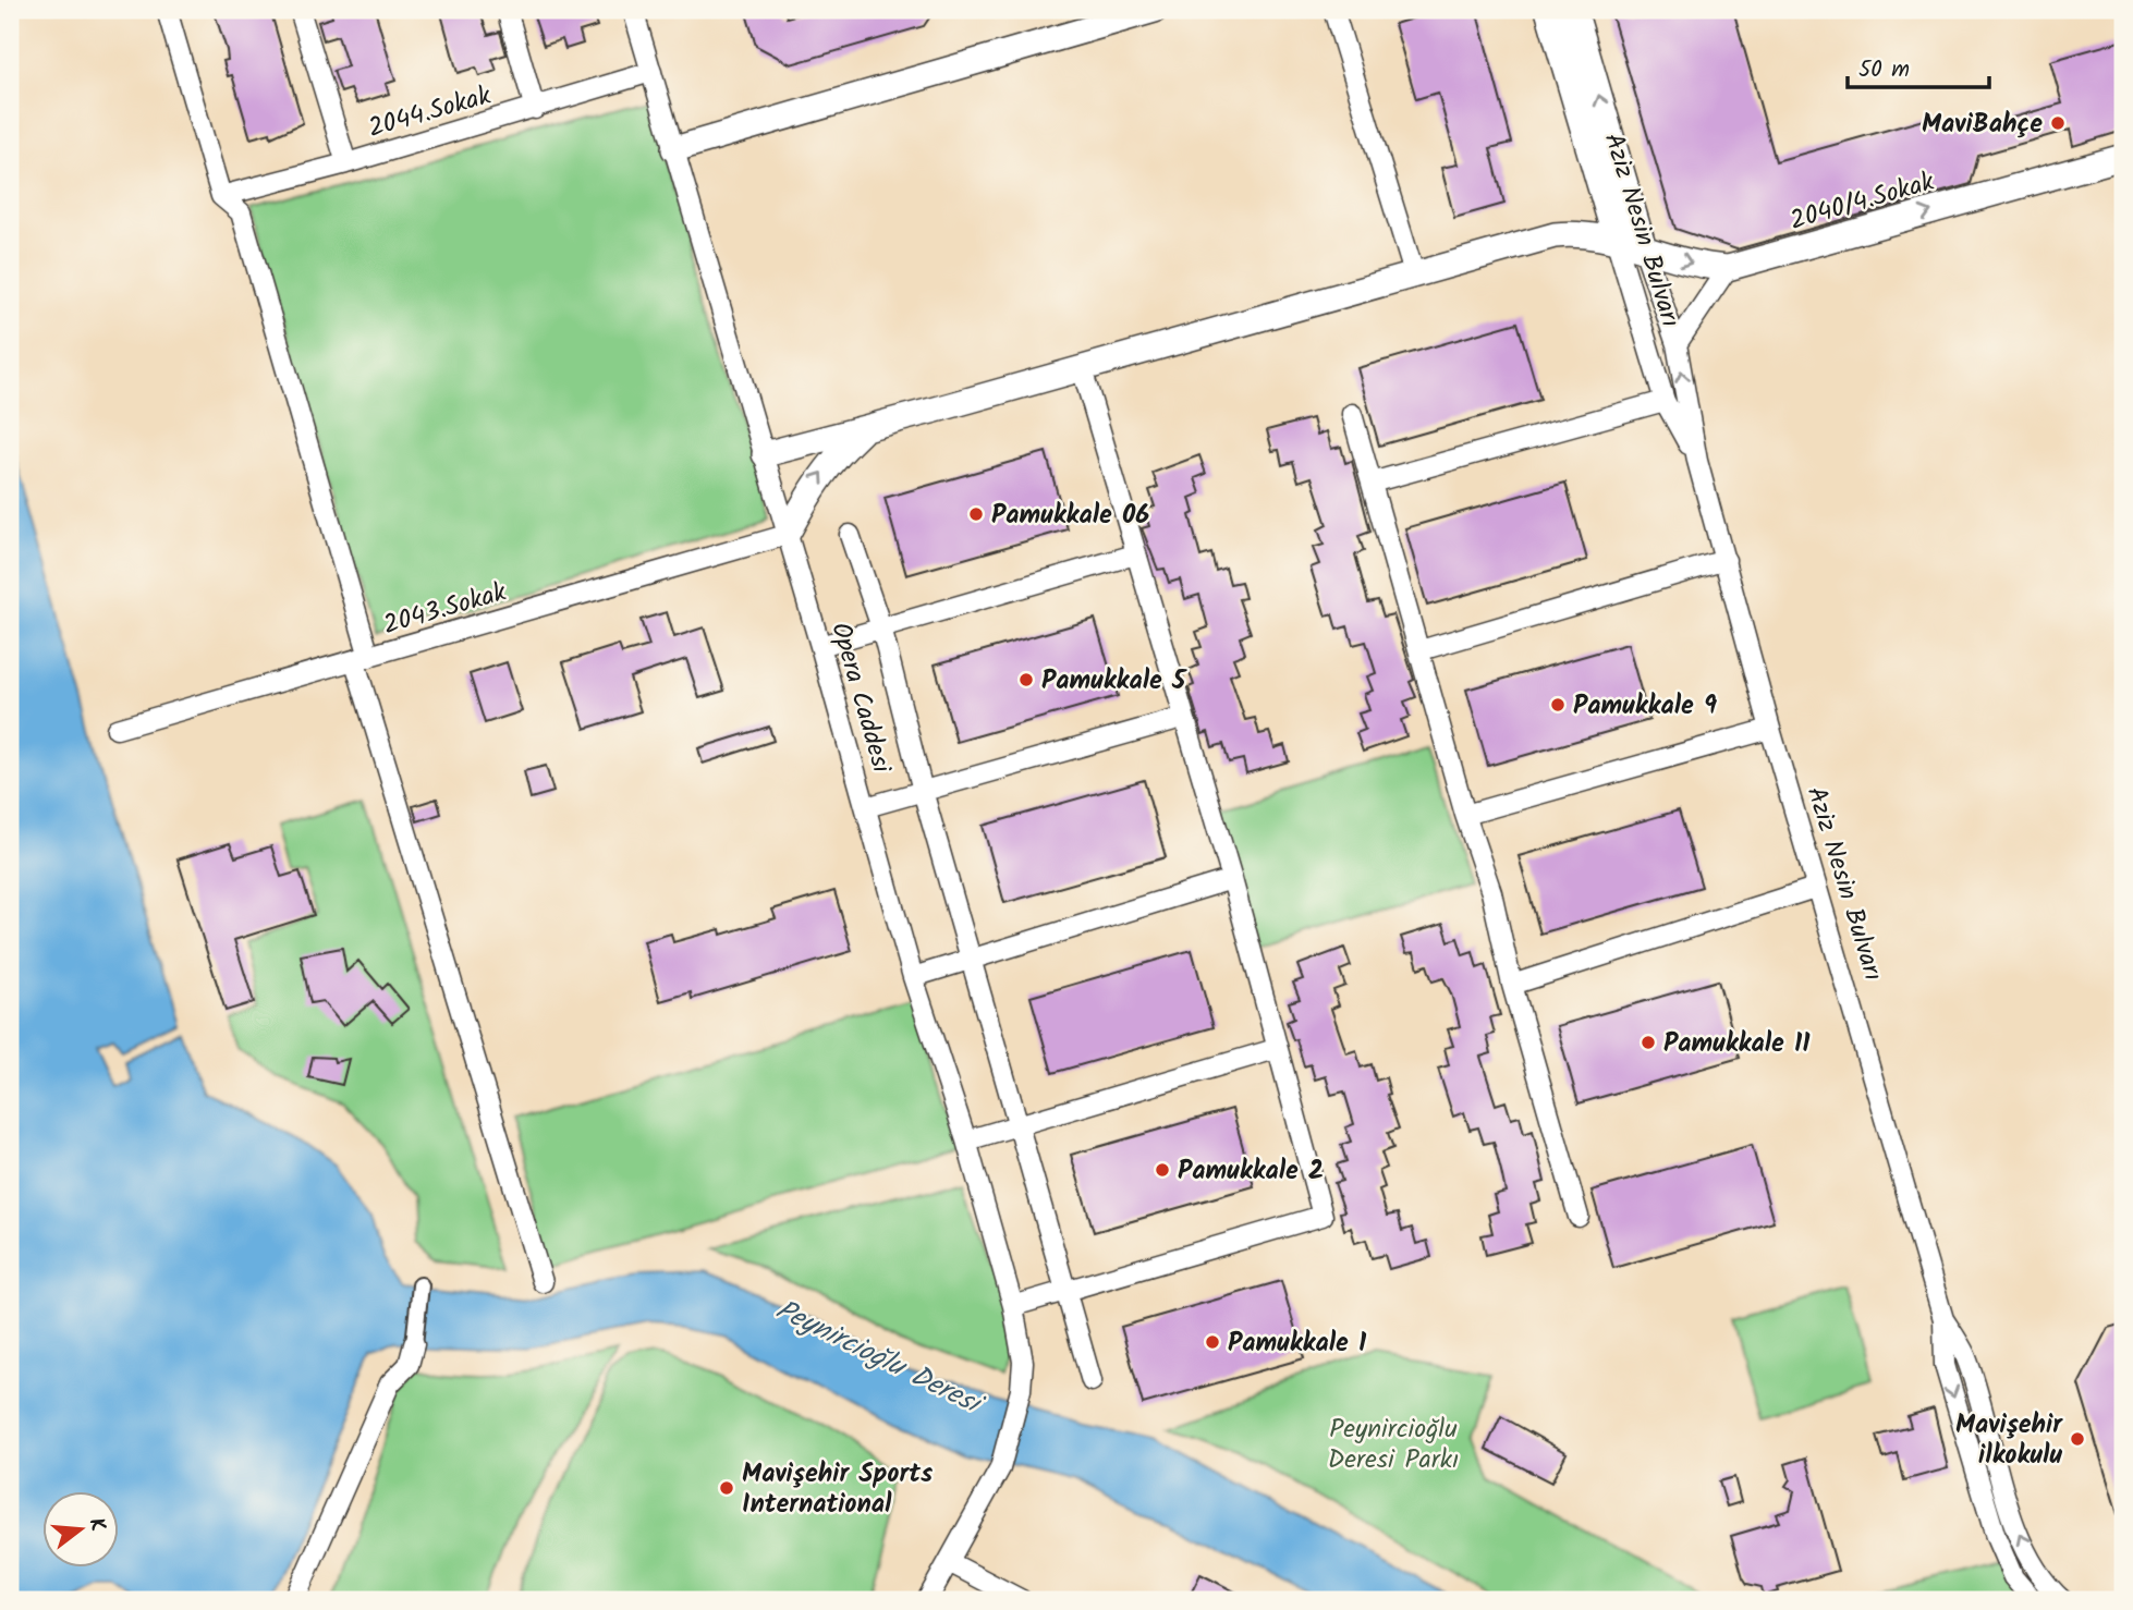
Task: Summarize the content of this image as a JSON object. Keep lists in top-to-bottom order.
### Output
{
  "streets": {
    "street": [
      "2044.Sokak",
      "2040/4.Sokak",
      "Aziz Nesin Bulvarı",
      "2043.Sokak",
      "Opera Caddesi"
    ]
  },
  "crossings": [
    ["2044.Sokak", "Opera Caddesi"],
    ["2040/4.Sokak", "Aziz Nesin Bulvarı"],
    ["2040/4.Sokak", "Opera Caddesi"],
    ["2043.Sokak", "Opera Caddesi"]
  ],
  "water": ["Peynircioğlu Deresi"],
  "parks": ["Peynircioğlu Deresi Parkı"],
  "places": [
    "MaviBahçe",
    "Pamukkale 06",
    "Pamukkale 5",
    "Pamukkale 9",
    "Pamukkale 11",
    "Pamukkale 2",
    "Pamukkale 1",
    "Mavişehir ilkokulu",
    "Mavişehir Sports International"
  ],
  "scale_bar": "50 m",
  "north": "right"
}
